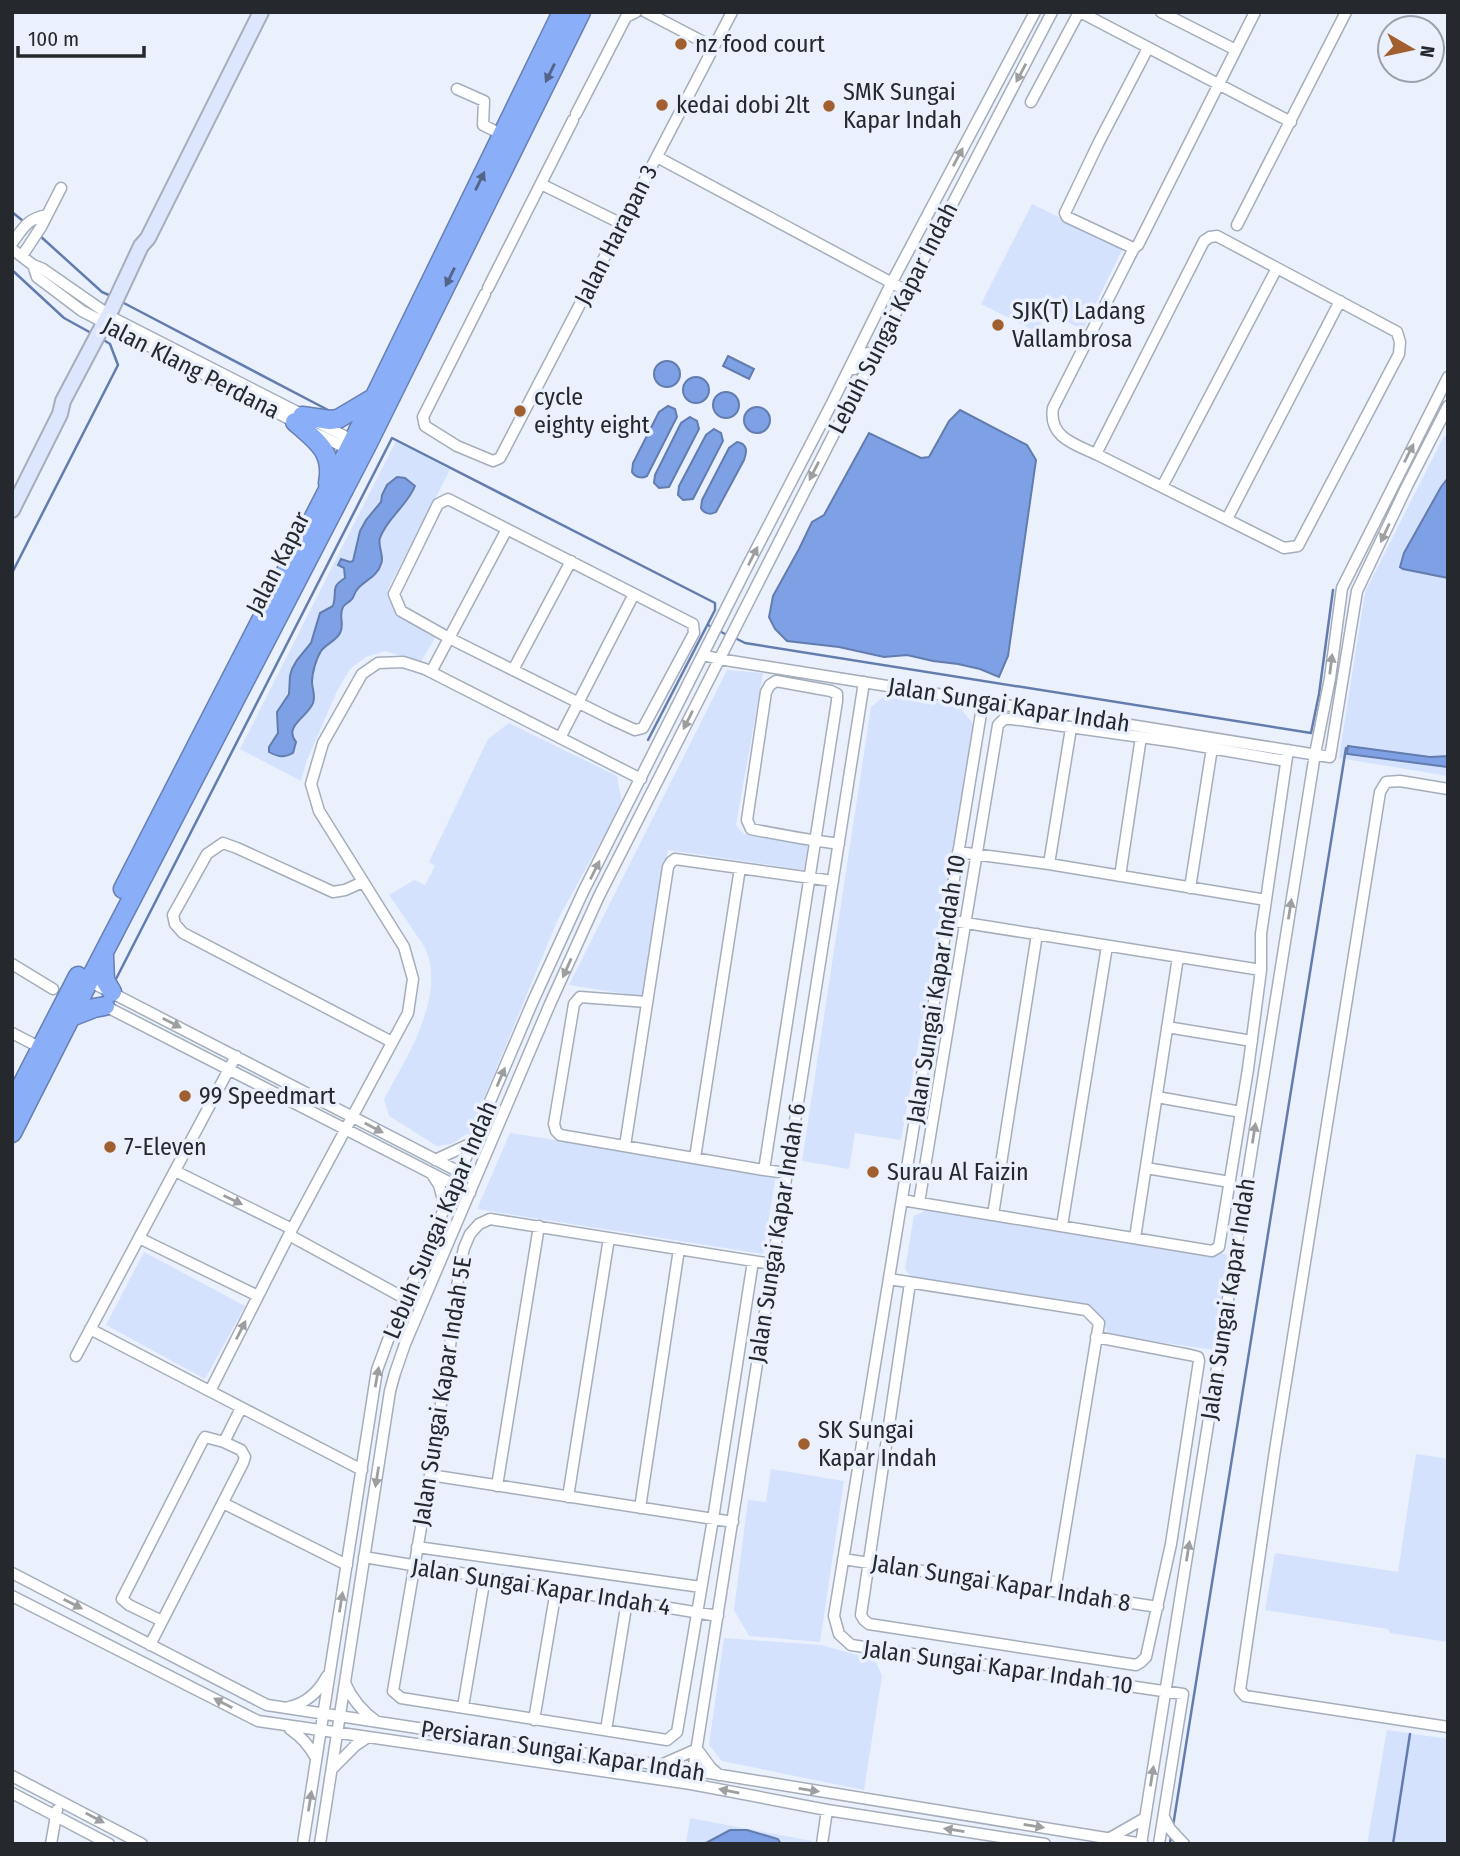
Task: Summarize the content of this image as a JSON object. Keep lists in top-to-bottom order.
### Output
{
  "streets": {
    "highway": ["Jalan Kapar"],
    "street": [
      "Jalan Harapan 3",
      "Lebuh Sungai Kapar Indah",
      "Jalan Klang Perdana",
      "Jalan Sungai Kapar Indah",
      "Jalan Sungai Kapar Indah 10",
      "Jalan Sungai Kapar Indah 6",
      "Jalan Sungai Kapar Indah 5E",
      "Jalan Sungai Kapar Indah 8",
      "Jalan Sungai Kapar Indah 4",
      "Persiaran Sungai Kapar Indah"
    ]
  },
  "crossings": [
    ["Lebuh Sungai Kapar Indah", "Jalan Sungai Kapar Indah"],
    ["Lebuh Sungai Kapar Indah", "Jalan Sungai Kapar Indah 4"],
    ["Lebuh Sungai Kapar Indah", "Persiaran Sungai Kapar Indah"],
    ["Jalan Klang Perdana", "Jalan Kapar"],
    ["Jalan Sungai Kapar Indah", "Jalan Sungai Kapar Indah 10"],
    ["Jalan Sungai Kapar Indah", "Jalan Sungai Kapar Indah 6"],
    ["Jalan Sungai Kapar Indah", "Persiaran Sungai Kapar Indah"],
    ["Jalan Sungai Kapar Indah 10", "Jalan Sungai Kapar Indah 8"],
    ["Jalan Sungai Kapar Indah 6", "Jalan Sungai Kapar Indah 5E"],
    ["Jalan Sungai Kapar Indah 6", "Jalan Sungai Kapar Indah 4"],
    ["Jalan Sungai Kapar Indah 6", "Persiaran Sungai Kapar Indah"],
    ["Jalan Sungai Kapar Indah 5E", "Jalan Sungai Kapar Indah 4"]
  ],
  "places": [
    "nz food court",
    "kedai dobi 2lt",
    "SMK Sungai Kapar Indah",
    "SJK(T) Ladang Vallambrosa",
    "cycle eighty eight",
    "99 Speedmart",
    "7-Eleven",
    "Surau Al Faizin",
    "SK Sungai Kapar Indah"
  ],
  "scale_bar": "100 m",
  "north": "right"
}
